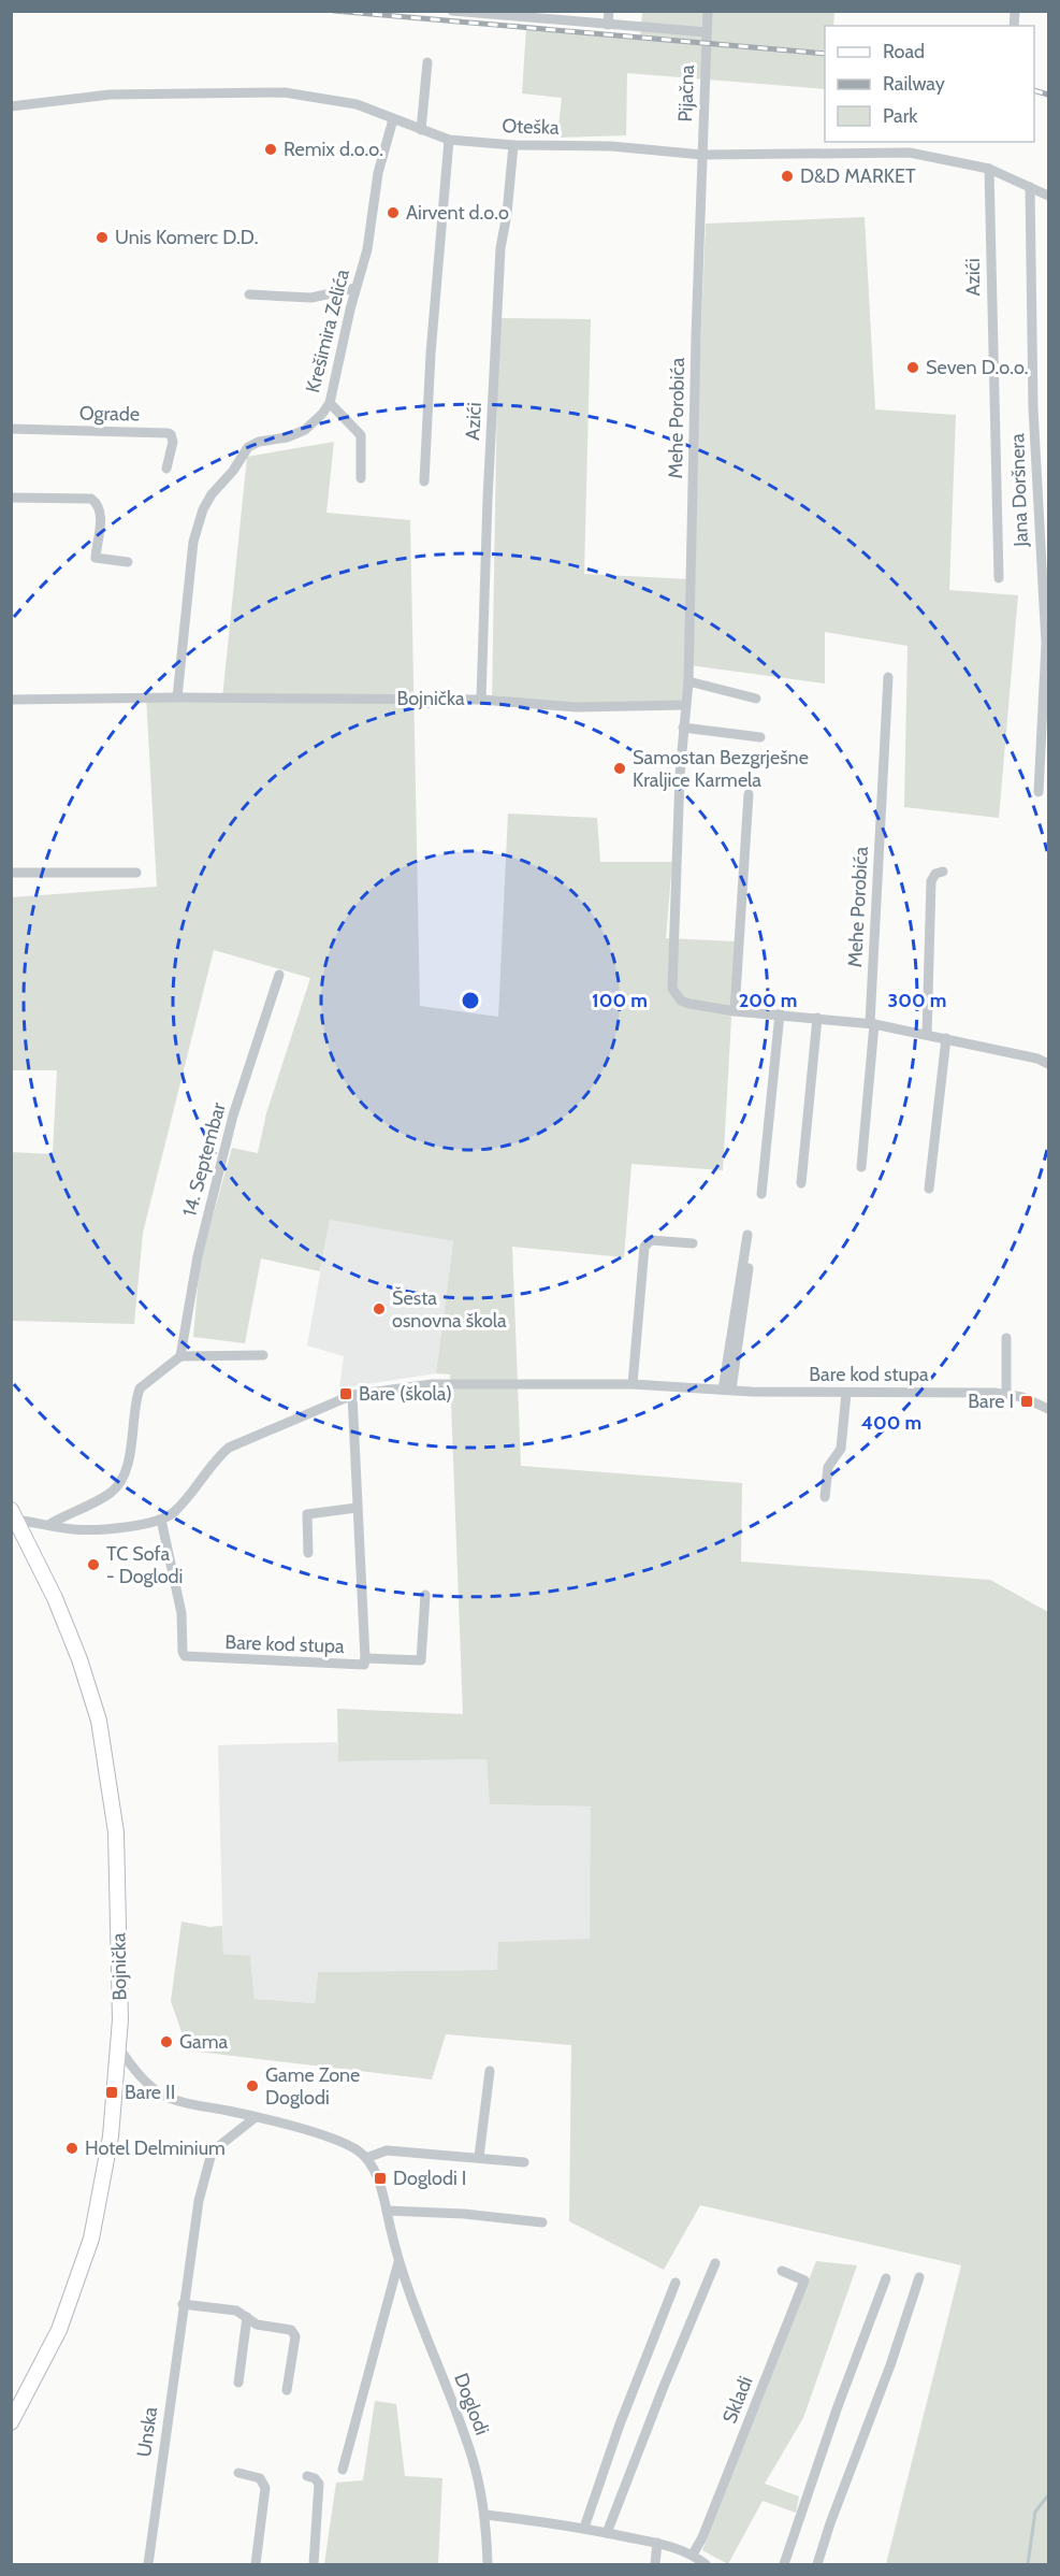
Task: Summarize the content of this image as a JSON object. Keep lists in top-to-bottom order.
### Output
{
  "streets": {
    "main road": ["Bojnička"],
    "street": [
      "Pijačna",
      "Oteška",
      "Azići",
      "Krešimira Zelića",
      "Ograde",
      "Mehe Porobića",
      "Jana Doršnera",
      "14. Septembar",
      "Bare kod stupa",
      "Skladi",
      "Doglodi",
      "Unska"
    ]
  },
  "crossings": [
    ["Pijačna", "Oteška"],
    ["Pijačna", "Mehe Porobića"],
    ["Oteška", "Azići"],
    ["Oteška", "Krešimira Zelića"],
    ["Oteška", "Mehe Porobića"],
    ["Oteška", "Jana Doršnera"],
    ["Azići", "Bojnička"],
    ["Krešimira Zelića", "Bojnička"],
    ["Mehe Porobića", "Bojnička"],
    ["Bojnička", "Bare kod stupa"]
  ],
  "places": {
    "other": [
      "Remix d.o.o.",
      "D&D MARKET",
      "Airvent d.o.o",
      "Unis Komerc D.D.",
      "Seven D.o.o.",
      "Samostan Bezgrješne Kraljice Karmela",
      "Šesta osnovna škola",
      "TC Sofa - Doglodi",
      "Gama",
      "Game Zone Doglodi",
      "Hotel Delminium"
    ],
    "transit": [
      "Bare (škola)",
      "Bare I",
      "Bare II",
      "Doglodi I"
    ]
  },
  "legend": ["Road", "Railway", "Park"],
  "rings": [
    "100 m",
    "200 m",
    "300 m",
    "400 m"
  ]
}
